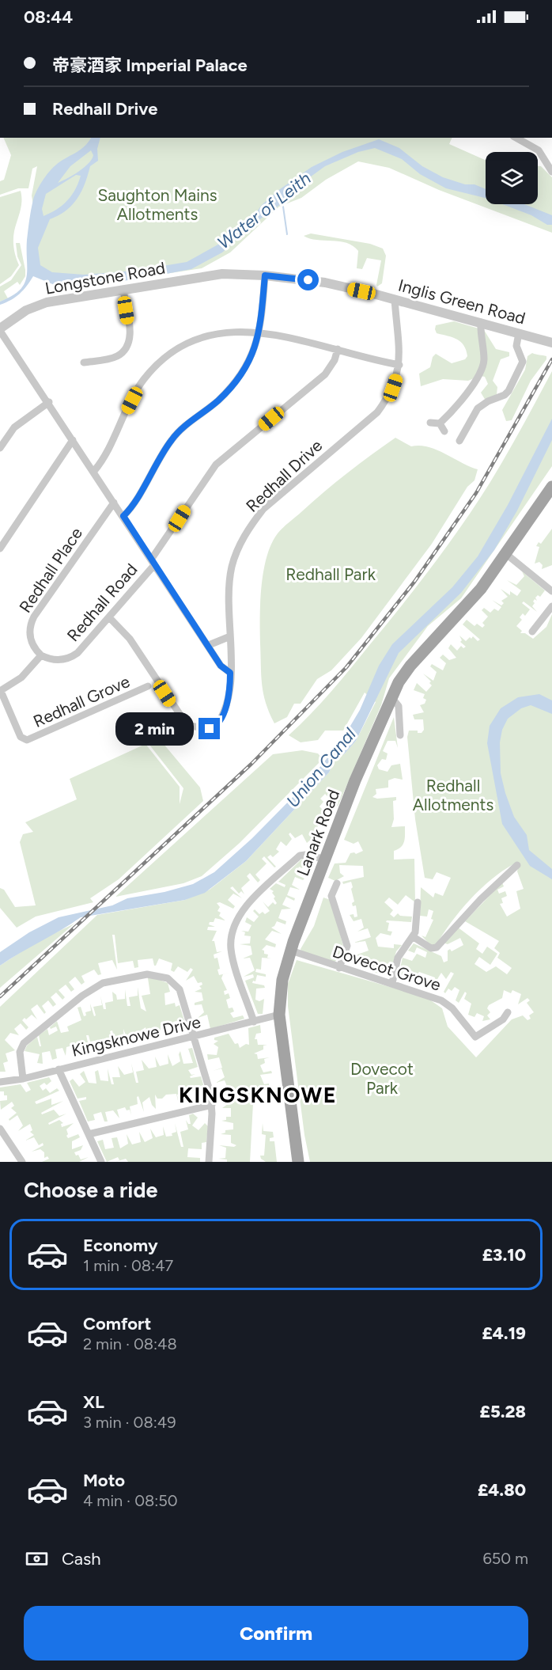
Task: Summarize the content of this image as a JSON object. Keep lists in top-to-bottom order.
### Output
{
  "streets": {
    "main road": ["Lanark Road"],
    "street": [
      "Longstone Road",
      "Inglis Green Road",
      "Redhall Drive",
      "Redhall Place",
      "Redhall Road",
      "Redhall Grove",
      "Dovecot Grove",
      "Kingsknowe Drive"
    ]
  },
  "crossings": [
    ["Longstone Road", "Inglis Green Road"],
    ["Inglis Green Road", "Redhall Drive"],
    ["Redhall Drive", "Redhall Road"],
    ["Redhall Drive", "Redhall Grove"],
    ["Redhall Place", "Redhall Road"],
    ["Lanark Road", "Dovecot Grove"],
    ["Lanark Road", "Kingsknowe Drive"]
  ],
  "districts": ["KINGSKNOWE"],
  "water": ["Water of Leith", "Union Canal"],
  "parks": [
    "Saughton Mains Allotments",
    "Redhall Park",
    "Redhall Allotments",
    "Dovecot Park"
  ],
  "page": {
    "status": "08:44",
    "banner": ["帝豪酒家 Imperial Palace", "Redhall Drive"],
    "bubble": "2 min",
    "heading": "Choose a ride",
    "list": [
      {
        "name": "Economy",
        "note": "1 min · 08:47",
        "value": "£3.10"
      },
      {
        "name": "Comfort",
        "note": "2 min · 08:48",
        "value": "£4.19"
      },
      {
        "name": "XL",
        "note": "3 min · 08:49",
        "value": "£5.28"
      },
      {
        "name": "Moto",
        "note": "4 min · 08:50",
        "value": "£4.80"
      }
    ],
    "pay": ["Cash", "650 m"],
    "buttons": "Confirm"
  }
}
